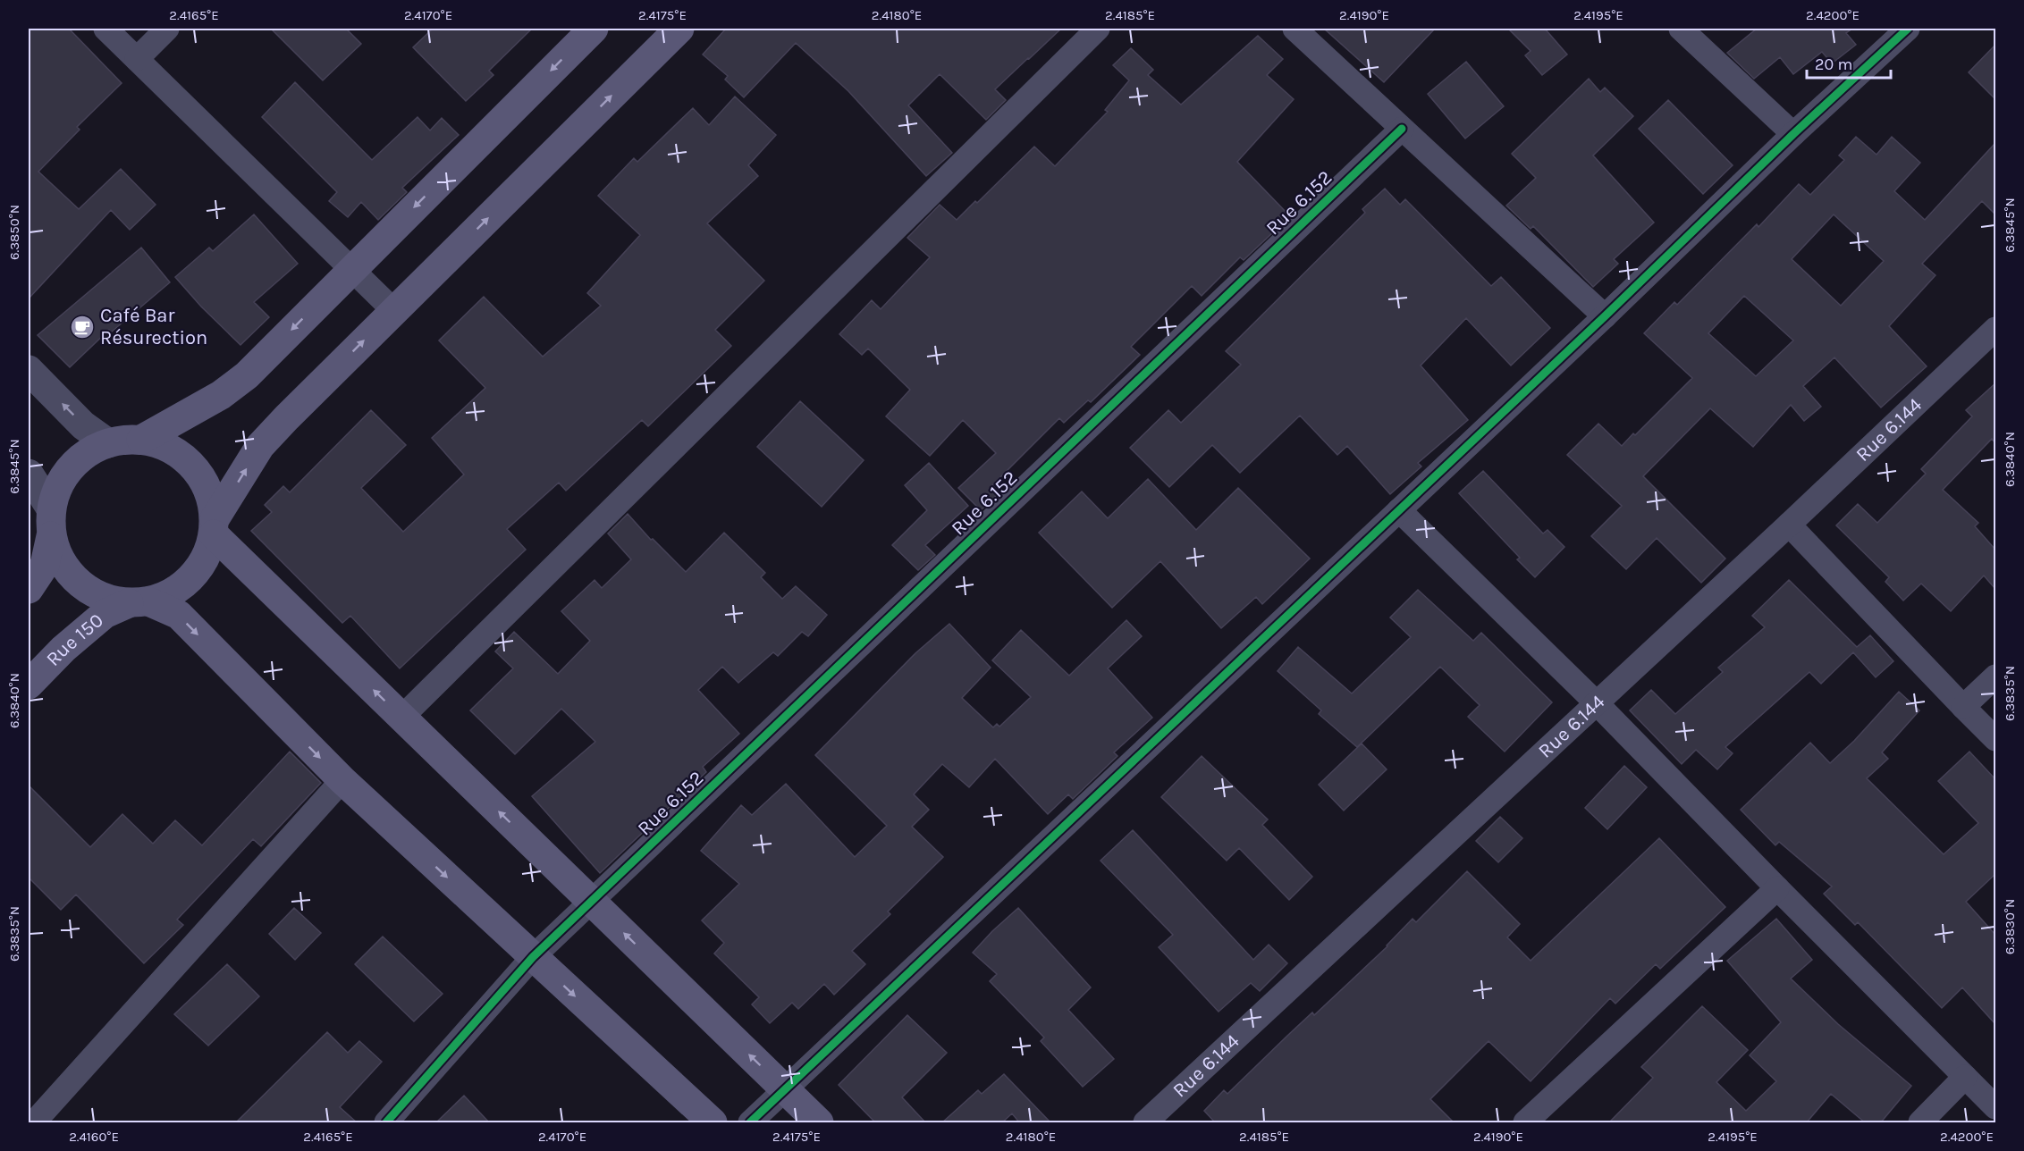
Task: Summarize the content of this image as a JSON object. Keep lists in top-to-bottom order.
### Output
{
  "streets": {
    "main road": ["Rue 150"],
    "street": ["Rue 6.152", "Rue 6.144"]
  },
  "places": {
    "cafe": ["Café Bar Résurection"]
  },
  "scale_bar": "20 m",
  "coordinates": [
    "2.4165°E",
    "2.4170°E",
    "2.4175°E",
    "2.4180°E",
    "2.4185°E",
    "2.4190°E",
    "2.4195°E",
    "2.4200°E",
    "6.3845°N",
    "6.3850°N",
    "6.3840°N",
    "6.3835°N",
    "6.3830°N",
    "2.4160°E"
  ]
}
